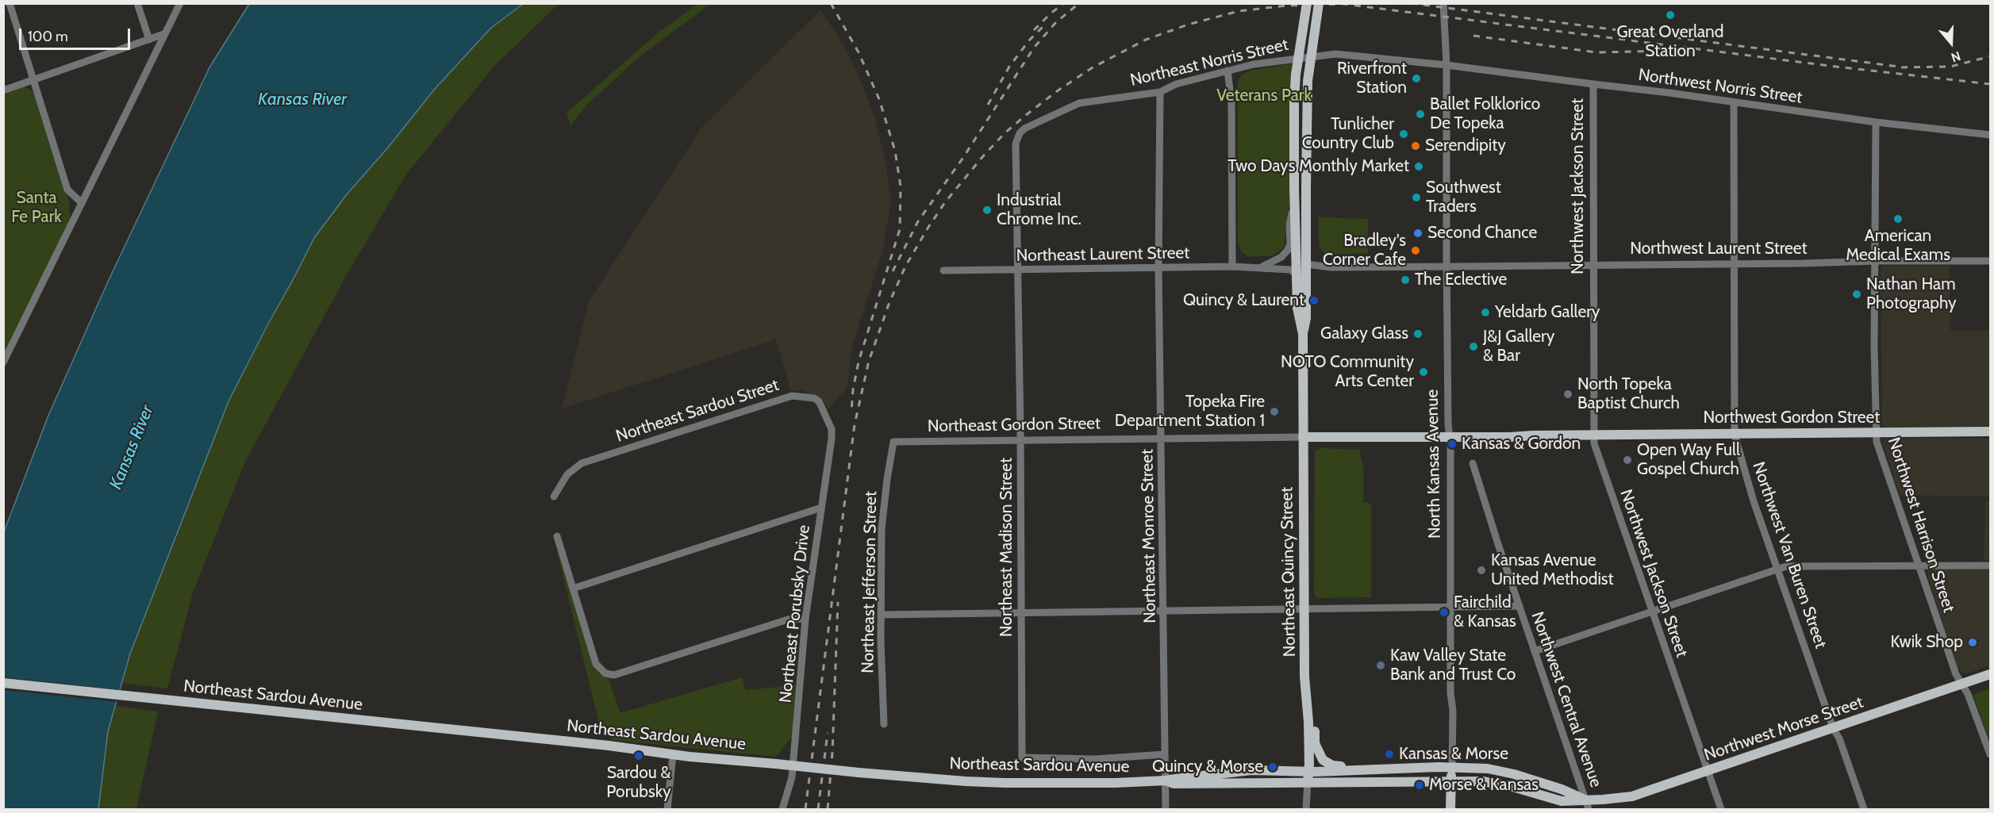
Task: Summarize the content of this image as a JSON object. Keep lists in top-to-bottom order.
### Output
{
  "streets": {
    "main road": [
      "Northwest Gordon Street",
      "Northeast Gordon Street",
      "North Kansas Avenue",
      "Northeast Quincy Street",
      "Northeast Sardou Avenue",
      "Northwest Morse Street"
    ],
    "street": [
      "Northeast Norris Street",
      "Northwest Norris Street",
      "Northwest Jackson Street",
      "Northwest Laurent Street",
      "Northeast Laurent Street",
      "Northeast Sardou Street",
      "Northwest Harrison Street",
      "Northeast Monroe Street",
      "Northeast Madison Street",
      "Northwest Van Buren Street",
      "Northeast Jefferson Street",
      "Northeast Porubsky Drive",
      "Northwest Central Avenue"
    ]
  },
  "crossings": [
    ["Northeast Norris Street", "Northwest Norris Street"],
    ["Northeast Norris Street", "North Kansas Avenue"],
    ["Northeast Norris Street", "Northeast Monroe Street"],
    ["Northeast Norris Street", "Northeast Madison Street"],
    ["Northwest Norris Street", "Northwest Jackson Street"],
    ["Northwest Norris Street", "North Kansas Avenue"],
    ["Northwest Norris Street", "Northwest Harrison Street"],
    ["Northwest Norris Street", "Northwest Van Buren Street"],
    ["Northwest Jackson Street", "Northwest Laurent Street"],
    ["Northwest Jackson Street", "Northwest Gordon Street"],
    ["Northwest Jackson Street", "Northwest Morse Street"],
    ["Northwest Laurent Street", "North Kansas Avenue"],
    ["Northwest Laurent Street", "Northwest Harrison Street"],
    ["Northwest Laurent Street", "Northwest Van Buren Street"],
    ["Northeast Laurent Street", "Northeast Monroe Street"],
    ["Northeast Laurent Street", "Northeast Madison Street"],
    ["Northeast Laurent Street", "Northeast Quincy Street"],
    ["Northeast Sardou Street", "Northeast Porubsky Drive"],
    ["Northwest Gordon Street", "Northeast Gordon Street"],
    ["Northwest Gordon Street", "North Kansas Avenue"],
    ["Northwest Gordon Street", "Northwest Harrison Street"],
    ["Northwest Gordon Street", "Northwest Van Buren Street"],
    ["Northeast Gordon Street", "North Kansas Avenue"],
    ["Northeast Gordon Street", "Northeast Monroe Street"],
    ["Northeast Gordon Street", "Northeast Madison Street"],
    ["Northeast Gordon Street", "Northeast Quincy Street"],
    ["Northeast Gordon Street", "Northeast Jefferson Street"],
    ["North Kansas Avenue", "Northwest Morse Street"],
    ["Northwest Harrison Street", "Northwest Morse Street"],
    ["Northeast Monroe Street", "Northeast Madison Street"],
    ["Northeast Monroe Street", "Northeast Sardou Avenue"],
    ["Northwest Van Buren Street", "Northwest Morse Street"],
    ["Northeast Quincy Street", "Northeast Sardou Avenue"],
    ["Northeast Quincy Street", "Northwest Morse Street"],
    ["Northeast Sardou Avenue", "Northwest Morse Street"],
    ["Northwest Central Avenue", "Northwest Morse Street"]
  ],
  "water": ["Kansas River"],
  "parks": ["Veterans Park", "Santa Fe Park"],
  "places": [
    "Great Overland Station",
    "Riverfront Station",
    "Ballet Folklorico De Topeka",
    "Tunlicher Country Club",
    "Serendipity",
    "Two Days Monthly Market",
    "Southwest Traders",
    "Industrial Chrome Inc.",
    "American Medical Exams",
    "Second Chance",
    "Bradley's Corner Cafe",
    "The Eclective",
    "Nathan Ham Photography",
    "Quincy & Laurent",
    "Yeldarb Gallery",
    "Galaxy Glass",
    "J&J Gallery & Bar",
    "NOTO Community Arts Center",
    "North Topeka Baptist Church",
    "Topeka Fire Department Station 1",
    "Kansas & Gordon",
    "Open Way Full Gospel Church",
    "Kansas Avenue United Methodist",
    "Fairchild & Kansas",
    "Kwik Shop",
    "Kaw Valley State Bank and Trust Co",
    "Kansas & Morse",
    "Sardou & Porubsky",
    "Quincy & Morse",
    "Morse & Kansas"
  ],
  "scale_bar": "100 m",
  "north": "bottom"
}
